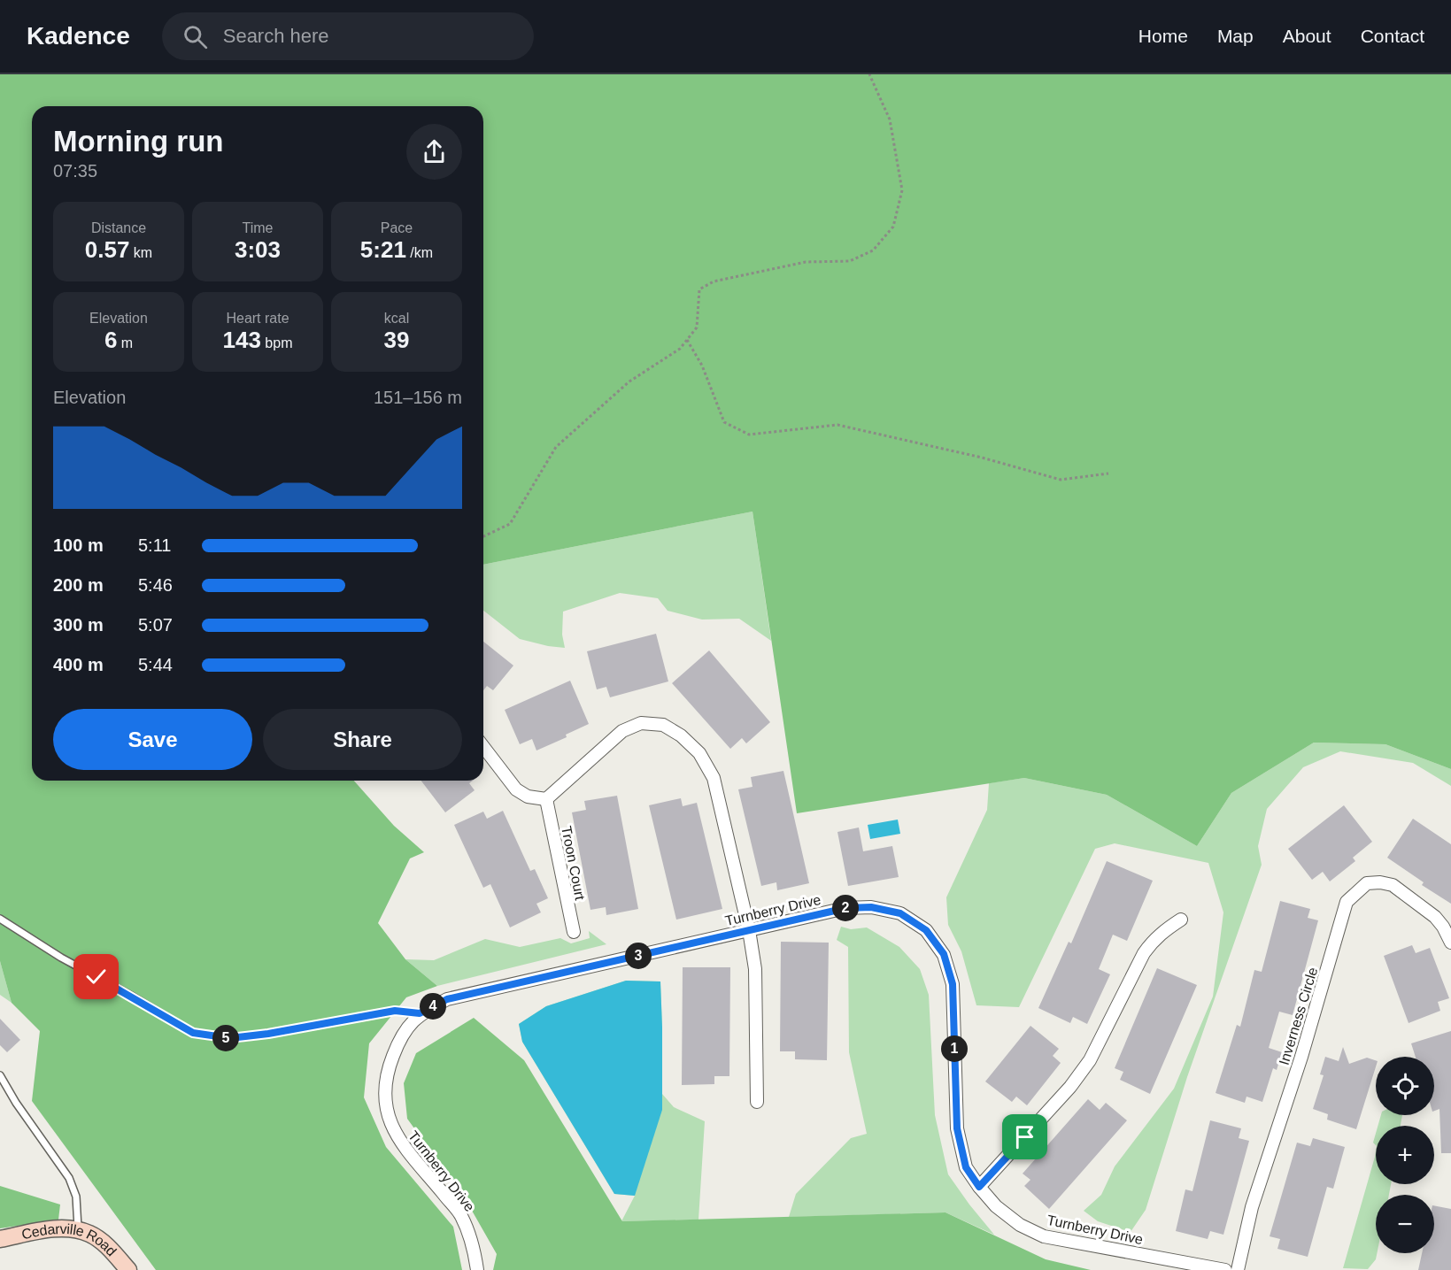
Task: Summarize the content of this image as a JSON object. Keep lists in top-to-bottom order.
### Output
{
  "streets": {
    "main road": ["Cedarville Road"],
    "street": ["Troon Court", "Turnberry Drive", "Inverness Circle"]
  },
  "page": {
    "header": "Kadence",
    "search": "Search here",
    "nav": [
      "Home",
      "Map",
      "About",
      "Contact"
    ],
    "heading": ["Morning run", "07:35"],
    "stats": [
      ["Distance", "0.57 km"],
      ["Time", "3:03"],
      ["Pace", "5:21 /km"],
      ["Elevation", "6 m"],
      ["Heart rate", "143 bpm"],
      ["kcal", "39"]
    ],
    "chart": ["Elevation", "151–156 m"],
    "list": [
      {
        "name": "100 m",
        "note": "5:11"
      },
      {
        "name": "200 m",
        "note": "5:46"
      },
      {
        "name": "300 m",
        "note": "5:07"
      },
      {
        "name": "400 m",
        "note": "5:44"
      }
    ],
    "buttons": ["Save", "Share"],
    "pins": [
      "2",
      "3",
      "4",
      "5",
      "1"
    ],
    "map_buttons": ["+", "−"]
  }
}
